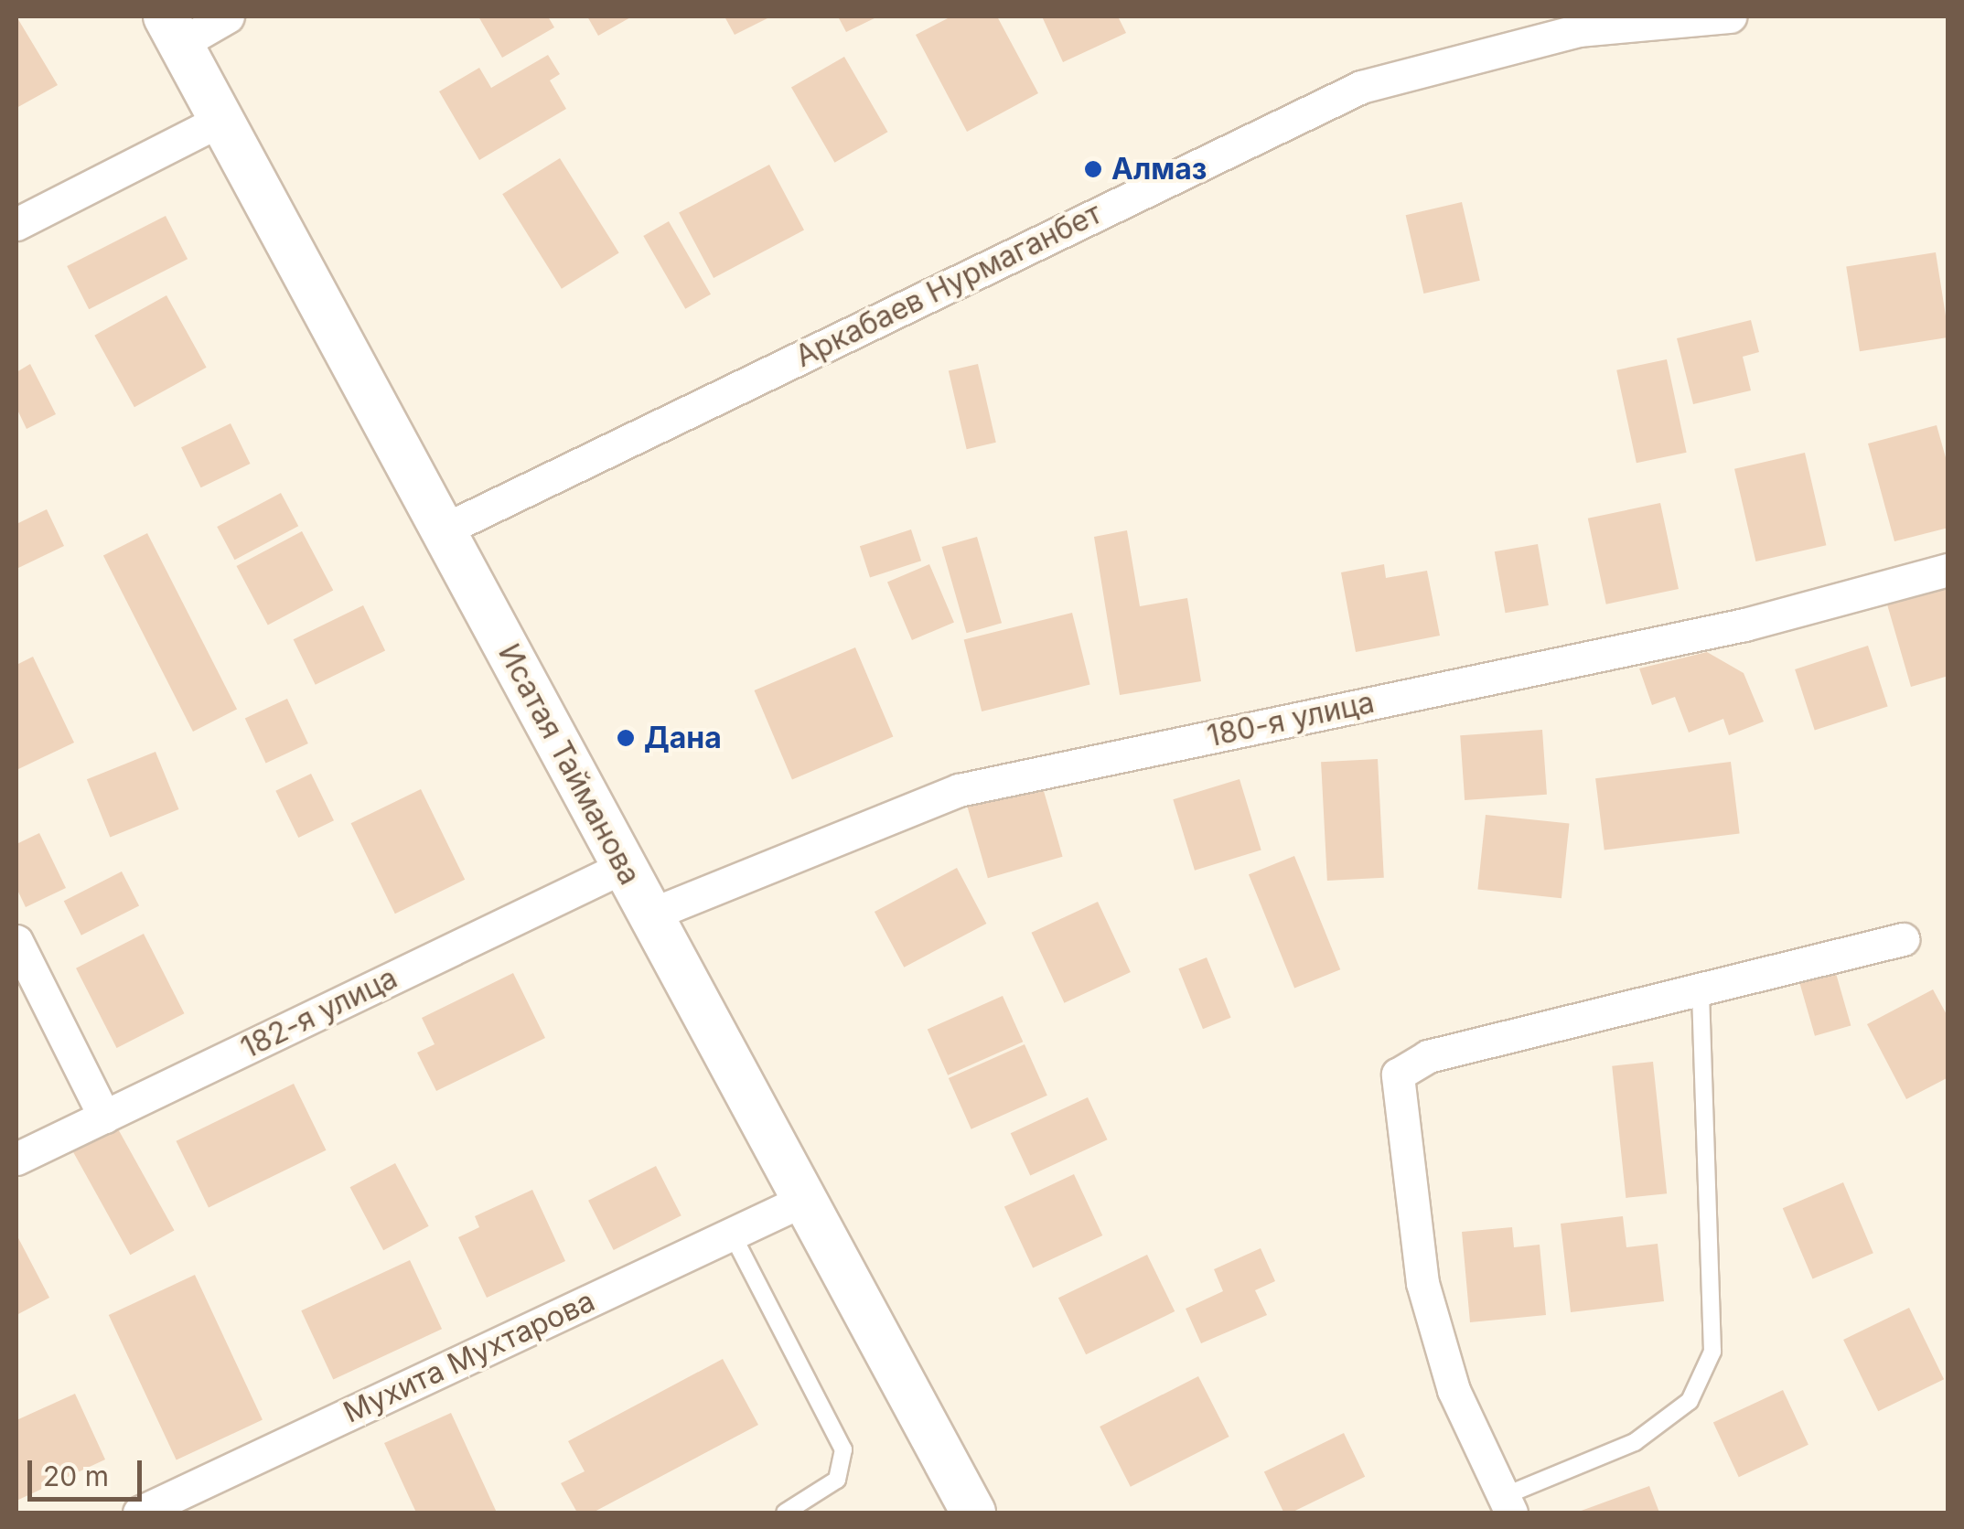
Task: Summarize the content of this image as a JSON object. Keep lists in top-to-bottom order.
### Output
{
  "streets": {
    "street": [
      "Аркабаев Нурмаганбет",
      "180-я улица",
      "Исатая Тайманова",
      "182-я улица",
      "Мухита Мухтарова"
    ]
  },
  "crossings": [
    ["Аркабаев Нурмаганбет", "Исатая Тайманова"],
    ["180-я улица", "Исатая Тайманова"],
    ["Исатая Тайманова", "182-я улица"],
    ["Исатая Тайманова", "Мухита Мухтарова"]
  ],
  "places": ["Алмаз", "Дана"],
  "scale_bar": "20 m"
}
